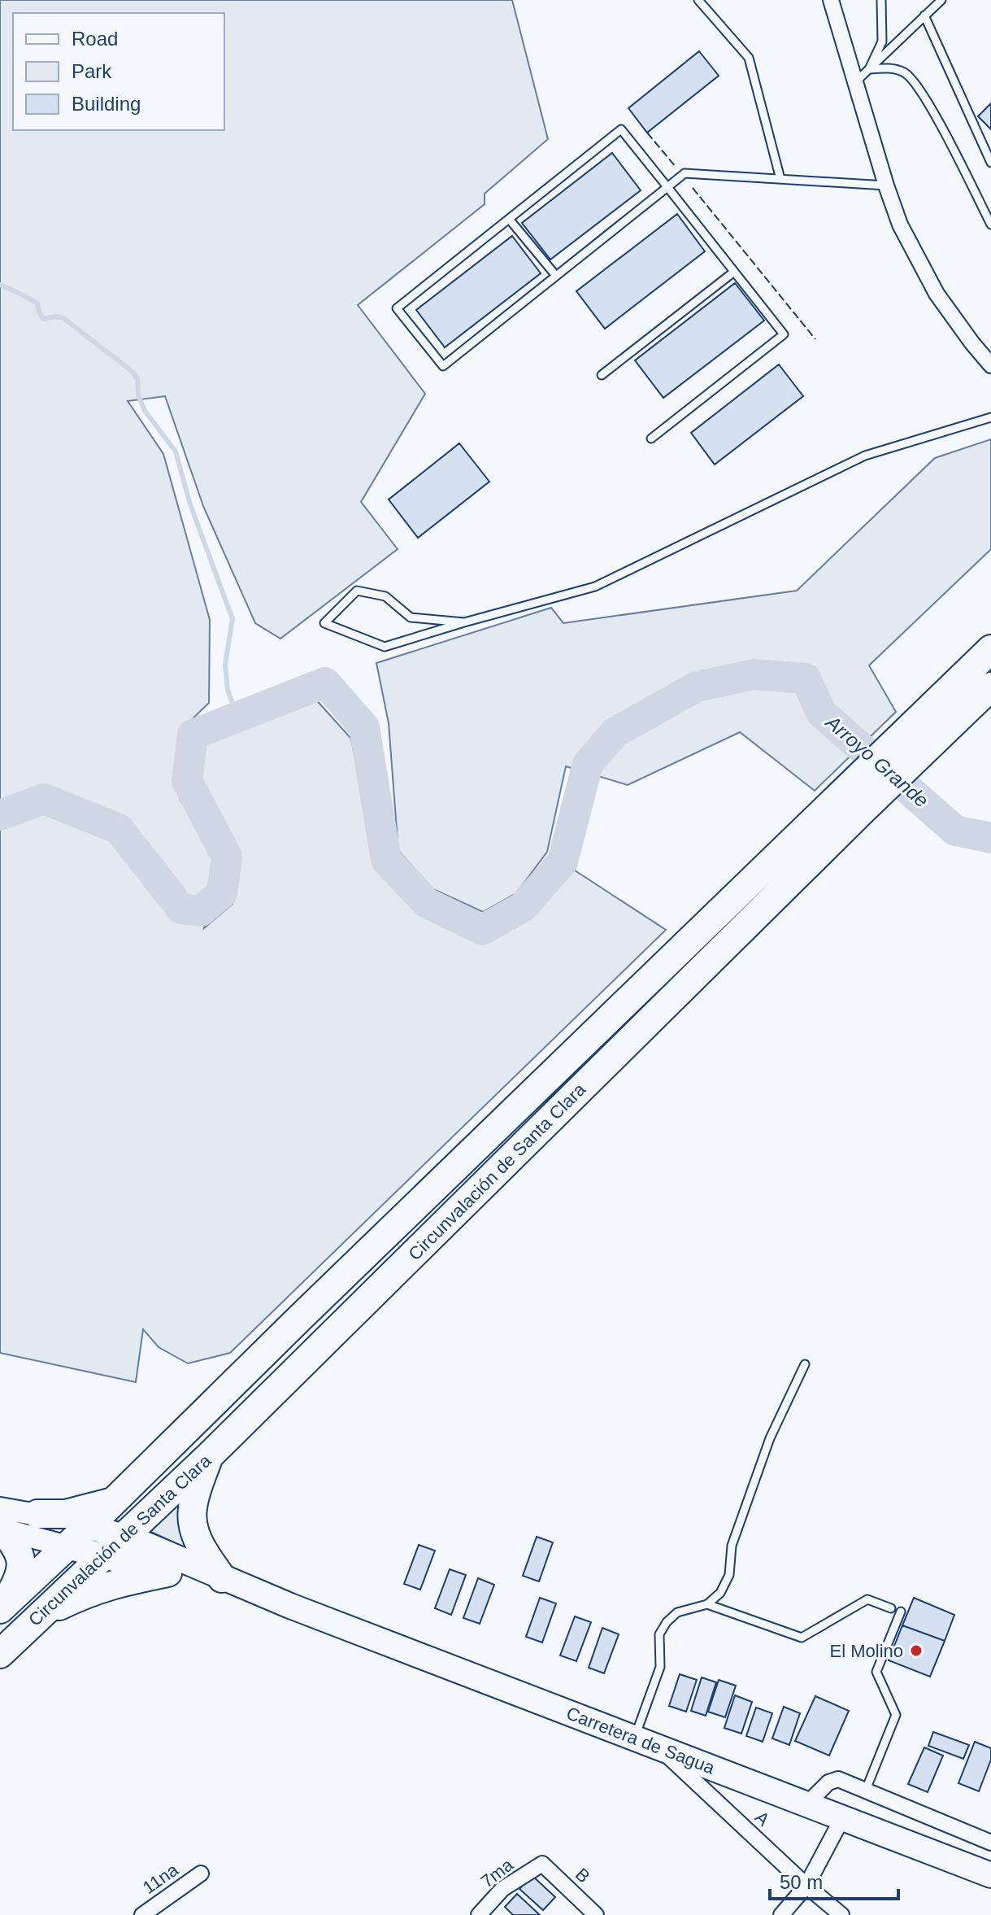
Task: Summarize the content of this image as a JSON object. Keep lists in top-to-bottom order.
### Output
{
  "streets": {
    "highway": ["Circunvalación de Santa Clara"],
    "main road": ["Carretera de Sagua"],
    "street": [
      "A",
      "7ma",
      "B",
      "11na"
    ]
  },
  "crossings": [
    ["Circunvalación de Santa Clara", "Carretera de Sagua"],
    ["Carretera de Sagua", "A"],
    ["7ma", "B"]
  ],
  "water": ["Arroyo Grande"],
  "places": ["El Molino"],
  "legend": ["Road", "Park", "Building"],
  "scale_bar": "50 m"
}
